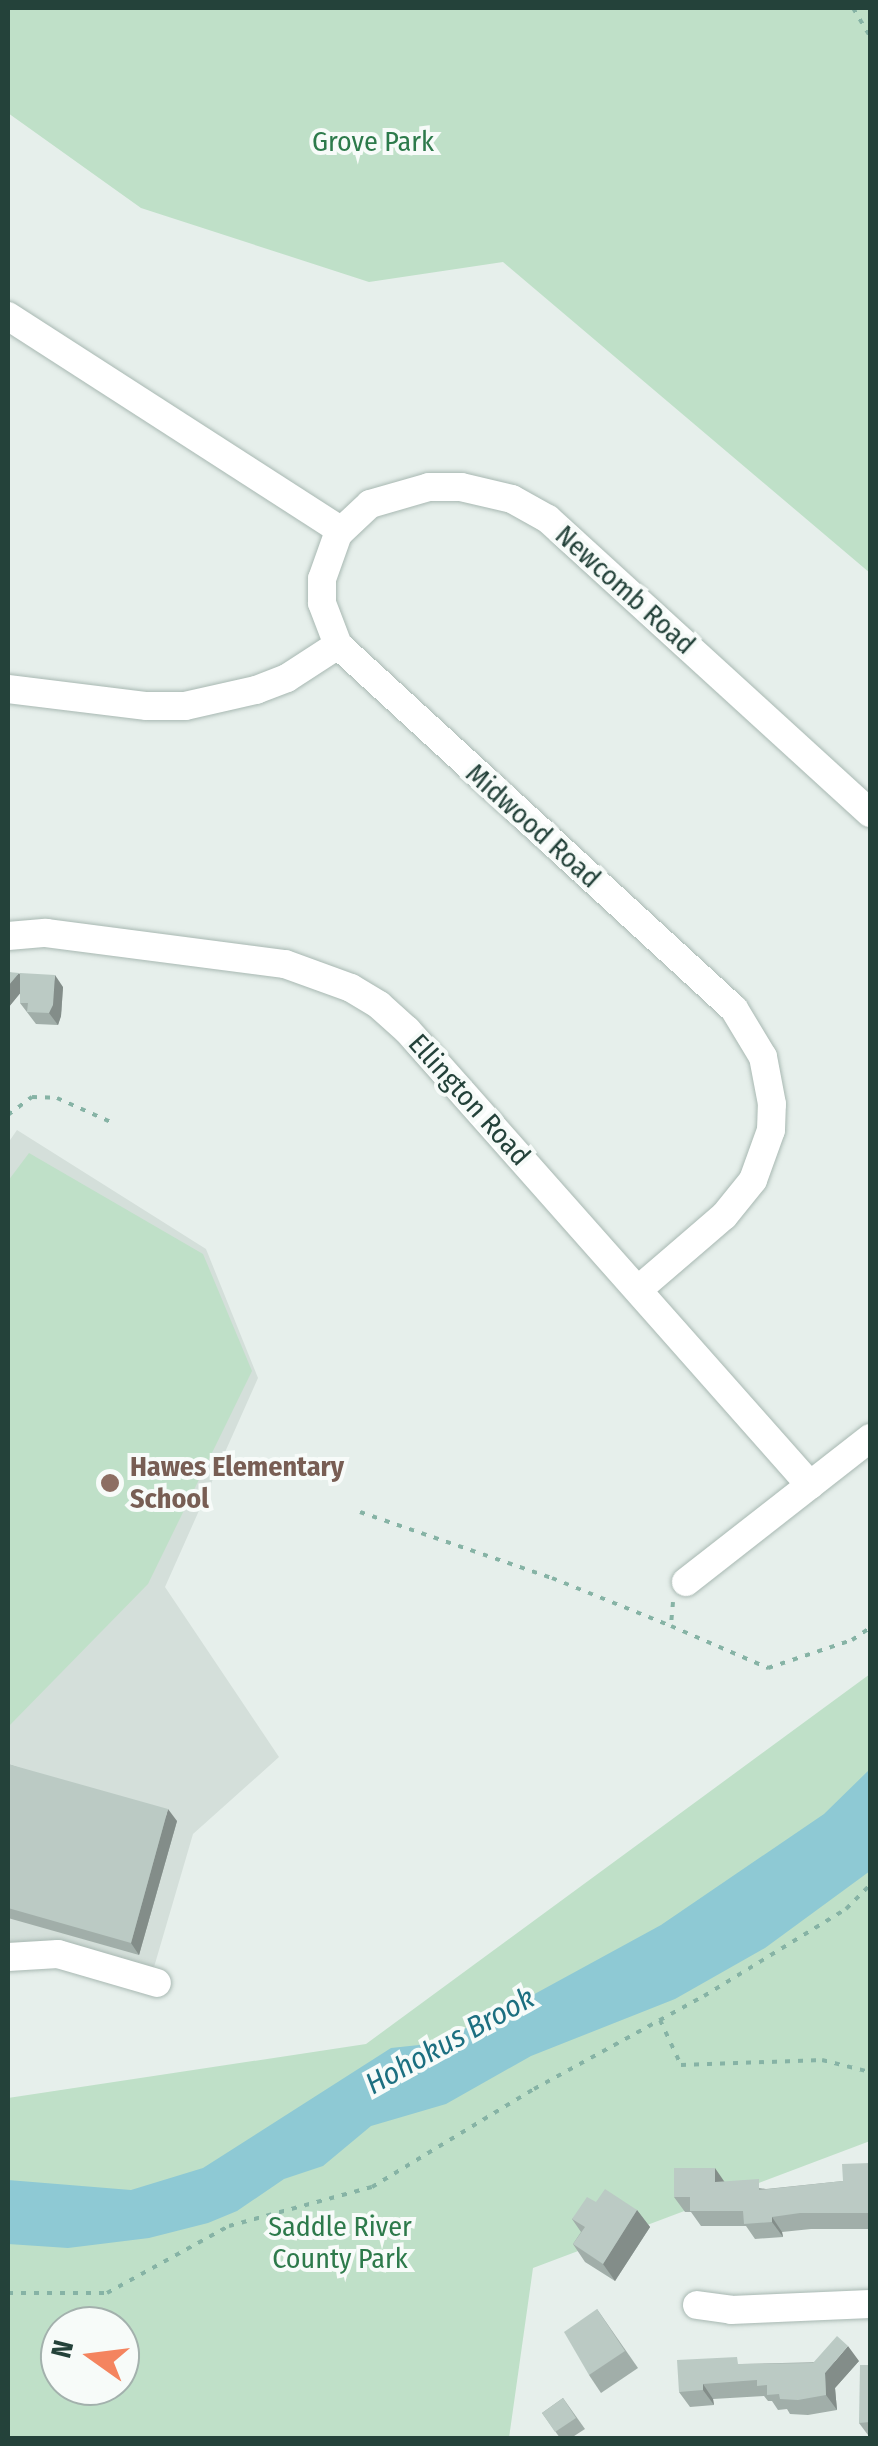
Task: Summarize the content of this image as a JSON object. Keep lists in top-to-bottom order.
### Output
{
  "streets": {
    "street": ["Newcomb Road", "Midwood Road", "Ellington Road"]
  },
  "crossings": [
    ["Midwood Road", "Ellington Road"]
  ],
  "water": ["Hohokus Brook"],
  "parks": ["Grove Park", "Saddle River County Park"],
  "places": ["Hawes Elementary School"],
  "north": "left"
}
